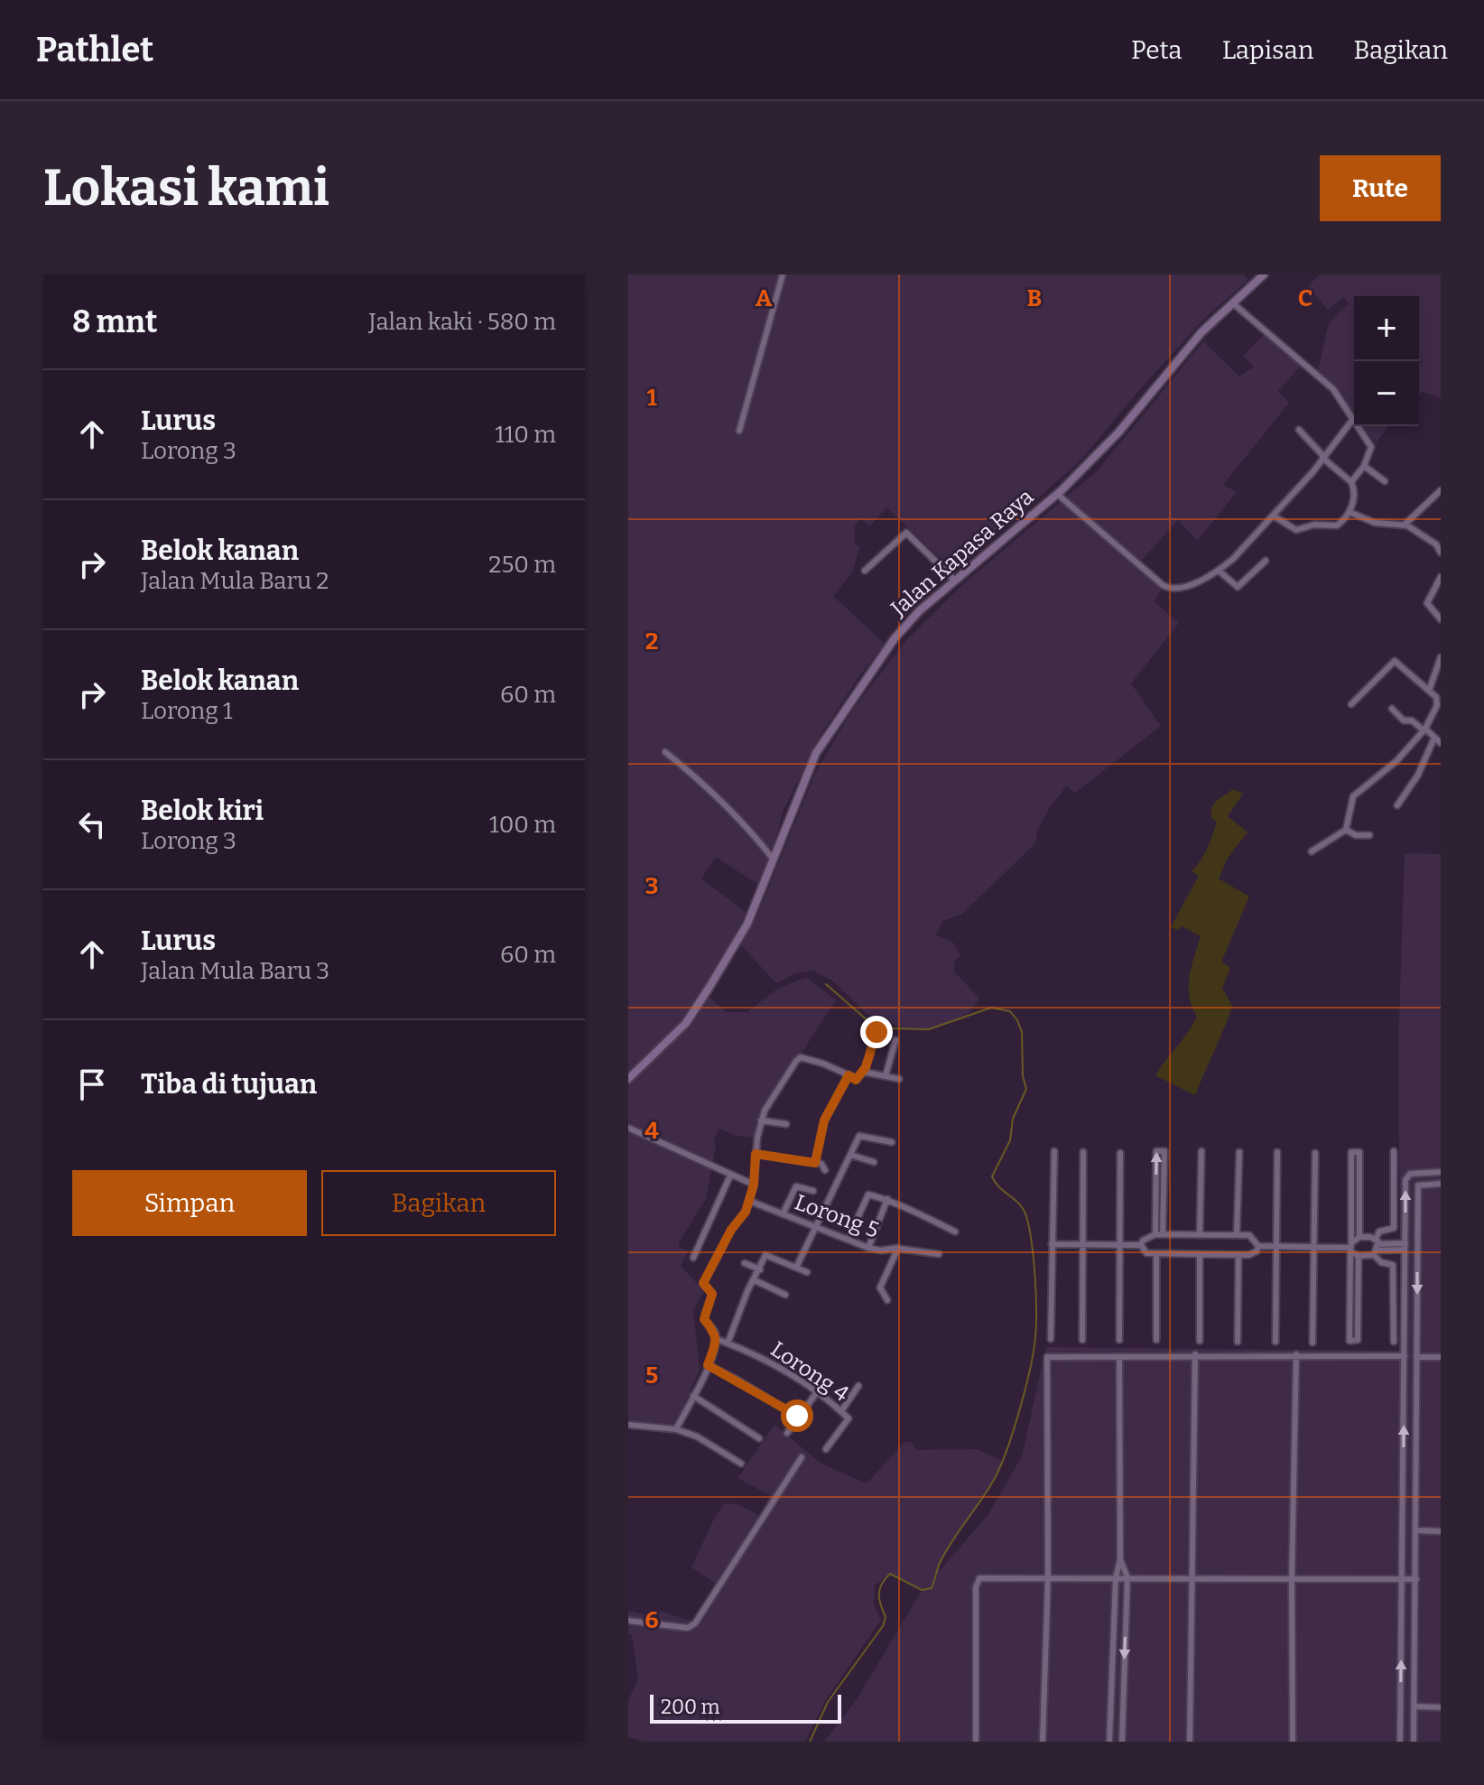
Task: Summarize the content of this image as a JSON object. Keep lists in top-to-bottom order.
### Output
{
  "streets": {
    "main road": ["Jalan Kapasa Raya"],
    "street": ["Lorong 5", "Lorong 4"]
  },
  "scale_bar": "200 m",
  "page": {
    "header": "Pathlet",
    "nav": ["Peta", "Lapisan", "Bagikan"],
    "buttons": [
      "Rute",
      ["Simpan", "Bagikan"]
    ],
    "title": "Lokasi kami",
    "heading": ["8 mnt", "Jalan kaki · 580 m"],
    "map_buttons": ["+", "−"],
    "list": [
      ["Lurus", "Lorong 3", "110 m"],
      ["Belok kanan", "Jalan Mula Baru 2", "250 m"],
      ["Belok kanan", "Lorong 1", "60 m"],
      ["Belok kiri", "Lorong 3", "100 m"],
      ["Lurus", "Jalan Mula Baru 3", "60 m"],
      "Tiba di tujuan"
    ],
    "scale": "200 m"
  },
  "grid": {
    "columns": ["A", "B", "C"],
    "rows": [
      "1",
      "2",
      "3",
      "4",
      "5",
      "6"
    ]
  }
}
